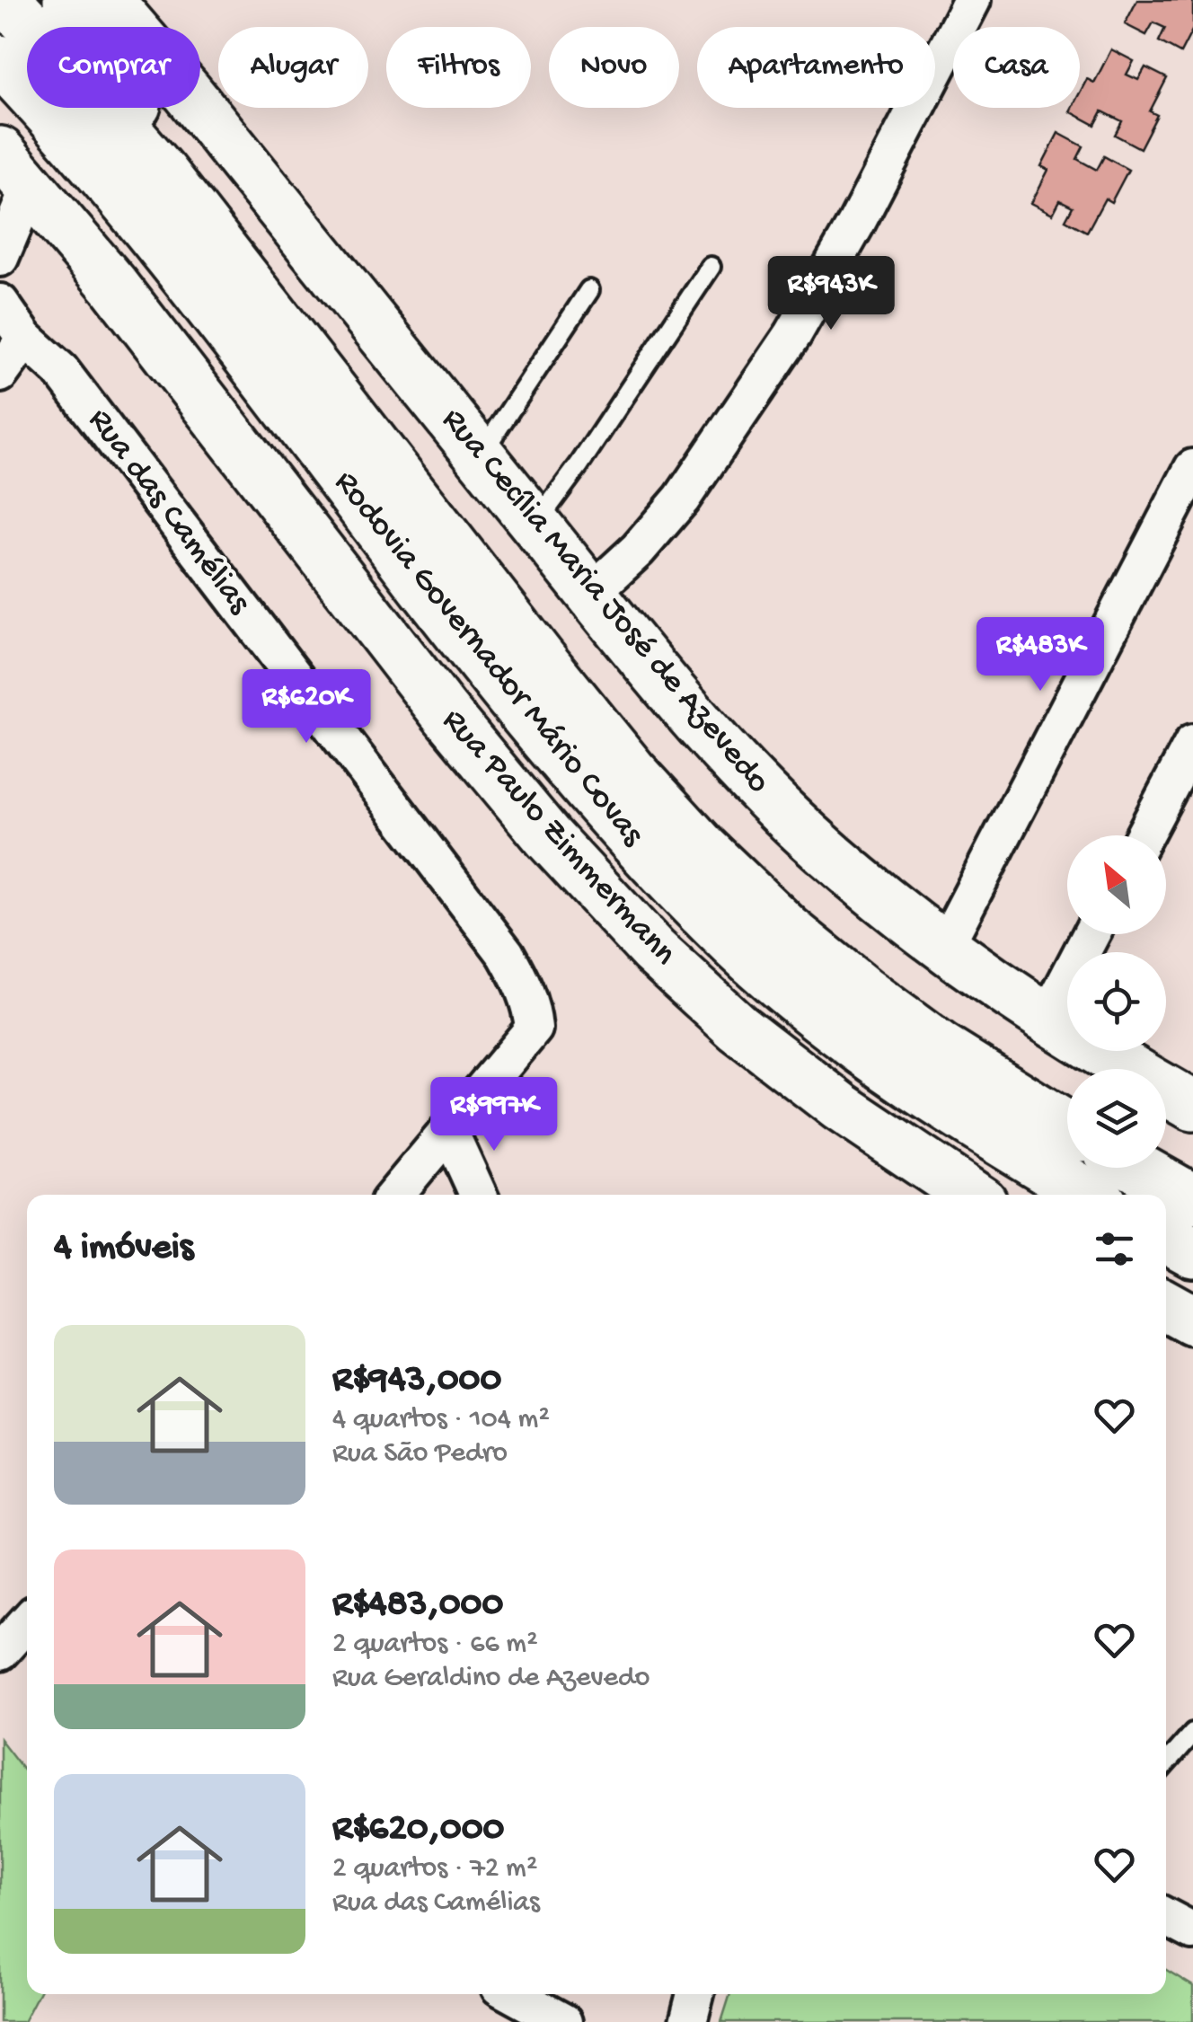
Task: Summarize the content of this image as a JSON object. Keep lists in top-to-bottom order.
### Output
{
  "streets": {
    "main road": ["Rua Cecília Maria José de Azevedo", "Rodovia Governador Mário Covas", "Rua Paulo Zimmermann"],
    "street": ["Rua das Camélias"]
  },
  "north": "top left",
  "page": {
    "chip": [
      "Comprar",
      "Alugar",
      "Filtros",
      "Novo",
      "Apartamento",
      "Casa"
    ],
    "price": [
      "R$943K",
      "R$483K",
      "R$620K",
      "R$997K"
    ],
    "heading": "4 imóveis",
    "list": [
      {
        "name": "R$943,000",
        "note": "4 quartos · 104 m² · Rua São Pedro"
      },
      {
        "name": "R$483,000",
        "note": "2 quartos · 66 m² · Rua Geraldino de Azevedo"
      },
      {
        "name": "R$620,000",
        "note": "2 quartos · 72 m² · Rua das Camélias"
      }
    ]
  }
}
